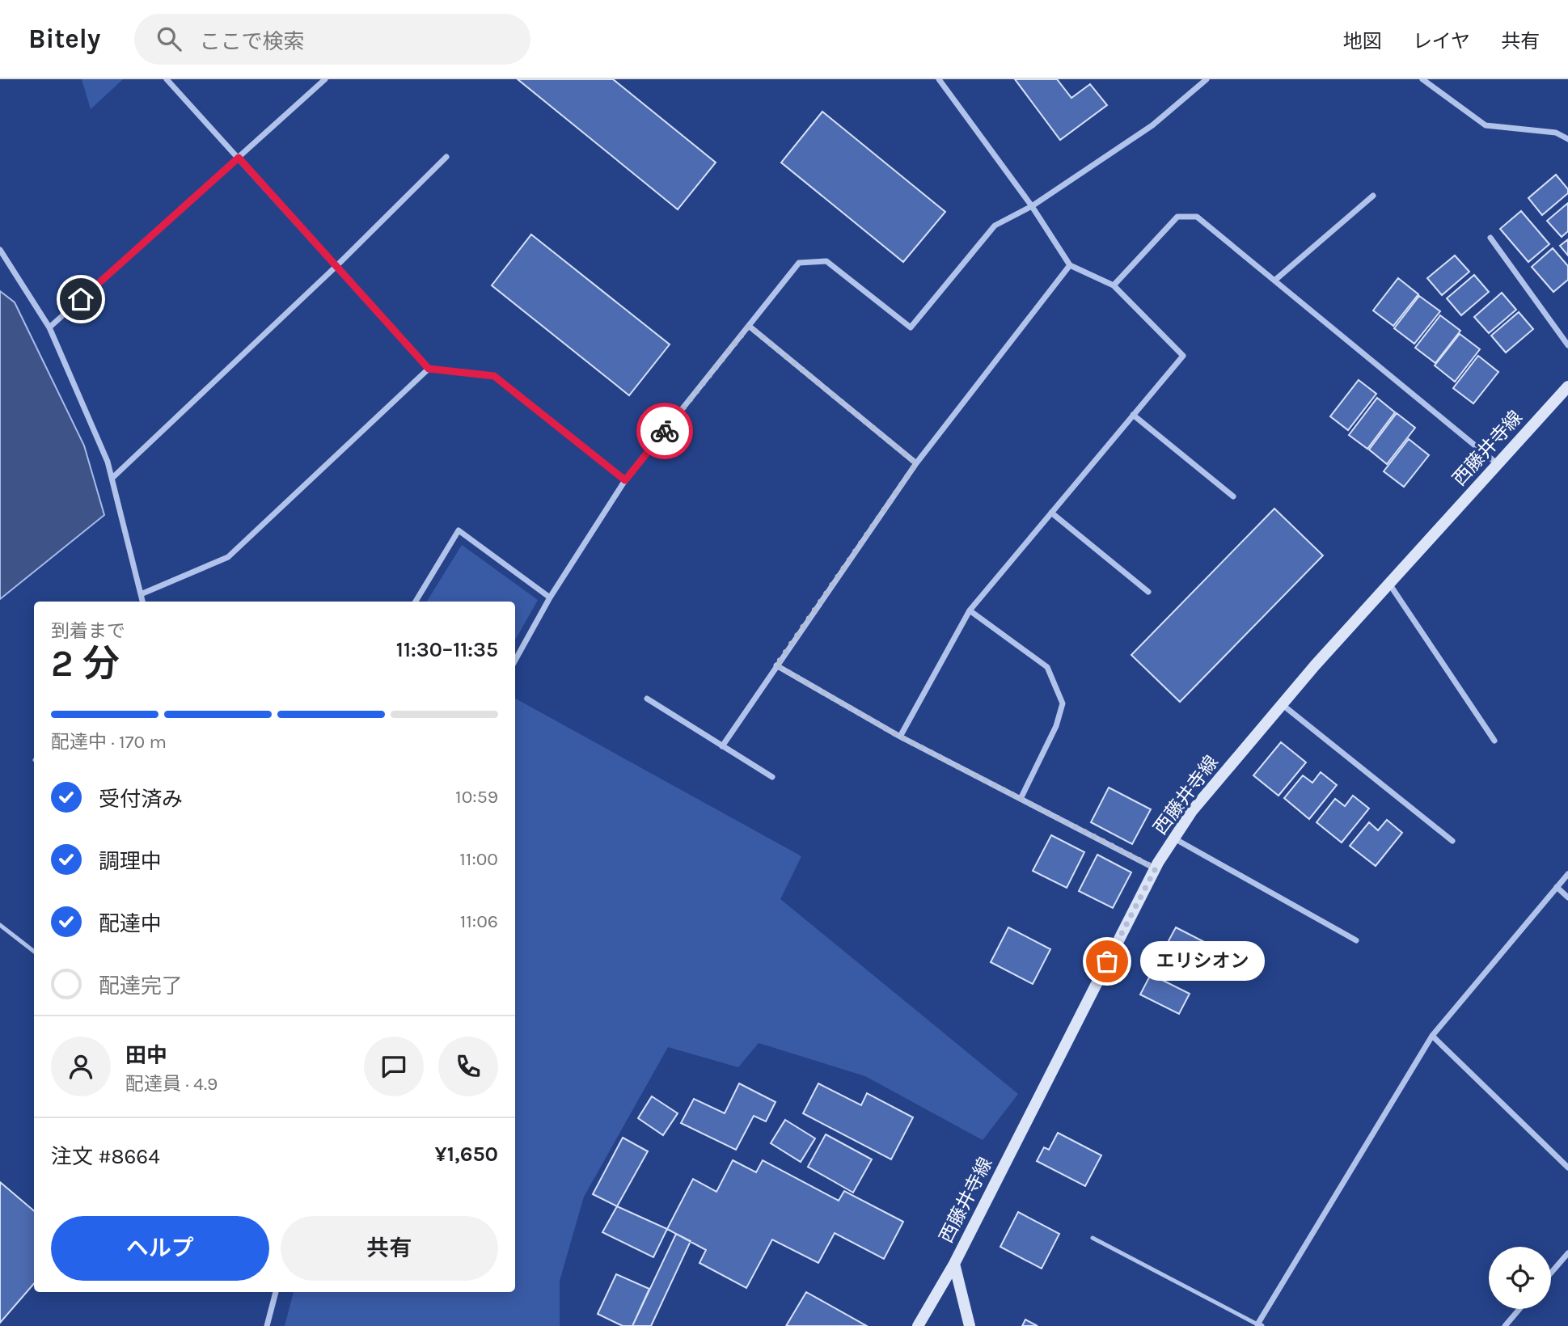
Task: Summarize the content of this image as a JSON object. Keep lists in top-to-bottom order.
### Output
{
  "streets": {
    "main road": ["西藤井寺線"]
  },
  "places": ["エリシオン"],
  "page": {
    "header": "Bitely",
    "search": "ここで検索",
    "nav": ["地図", "レイヤ", "共有"],
    "heading": ["2 分", "到着まで", "11:30–11:35"],
    "panel": [
      "田中",
      "配達員 · 4.9",
      "注文 #8664",
      "¥1,650"
    ],
    "bar": "配達中 · 170 m",
    "list": [
      ["受付済み", "10:59"],
      ["調理中", "11:00"],
      ["配達中", "11:06"],
      "配達完了"
    ],
    "bubble": "エリシオン",
    "buttons": ["ヘルプ", "共有"]
  }
}
